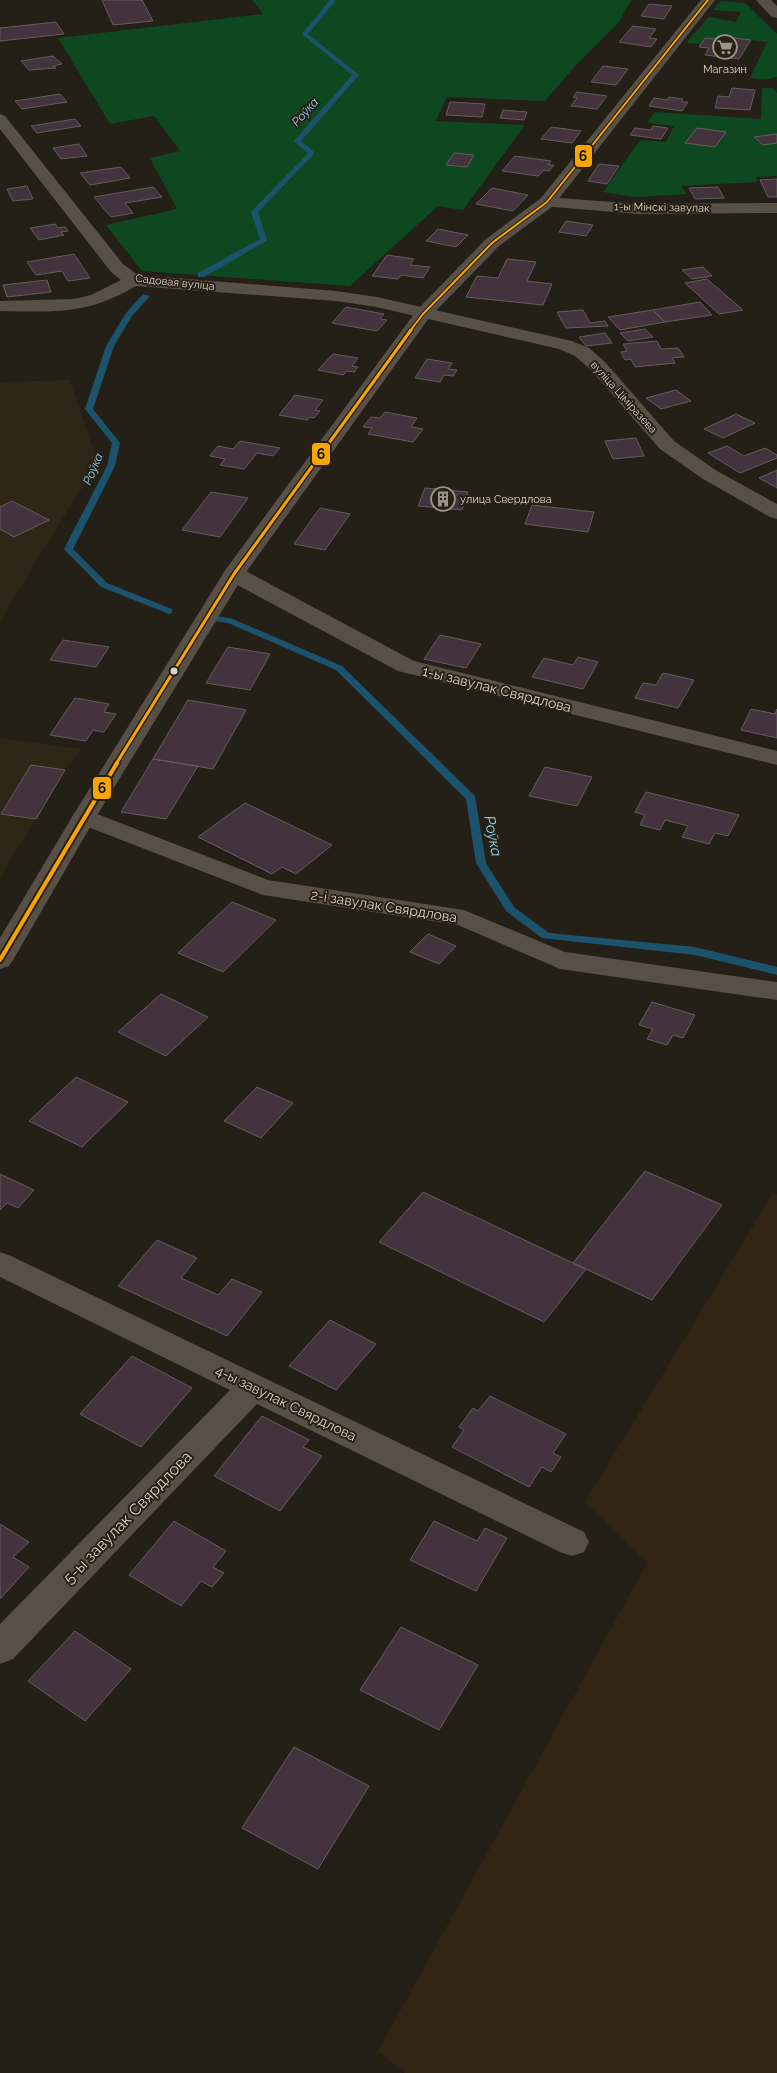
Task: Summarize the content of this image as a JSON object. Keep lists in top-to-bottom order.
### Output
{
  "streets": {
    "street": [
      "1-ы Мінскі завулак",
      "Садовая вуліца",
      "вуліца Ціміразева",
      "1-ы завулак Свярдлова",
      "2-і завулак Свярдлова",
      "4-ы завулак Свярдлова",
      "5-ы завулак Свярдлова"
    ]
  },
  "crossings": [
    ["Садовая вуліца", "вуліца Ціміразева"],
    ["4-ы завулак Свярдлова", "5-ы завулак Свярдлова"]
  ],
  "water": ["Роўка"],
  "places": {
    "supermarket": ["Магазин"],
    "building": ["улица Свердлова"]
  },
  "lines": ["transit line 6"]
}
